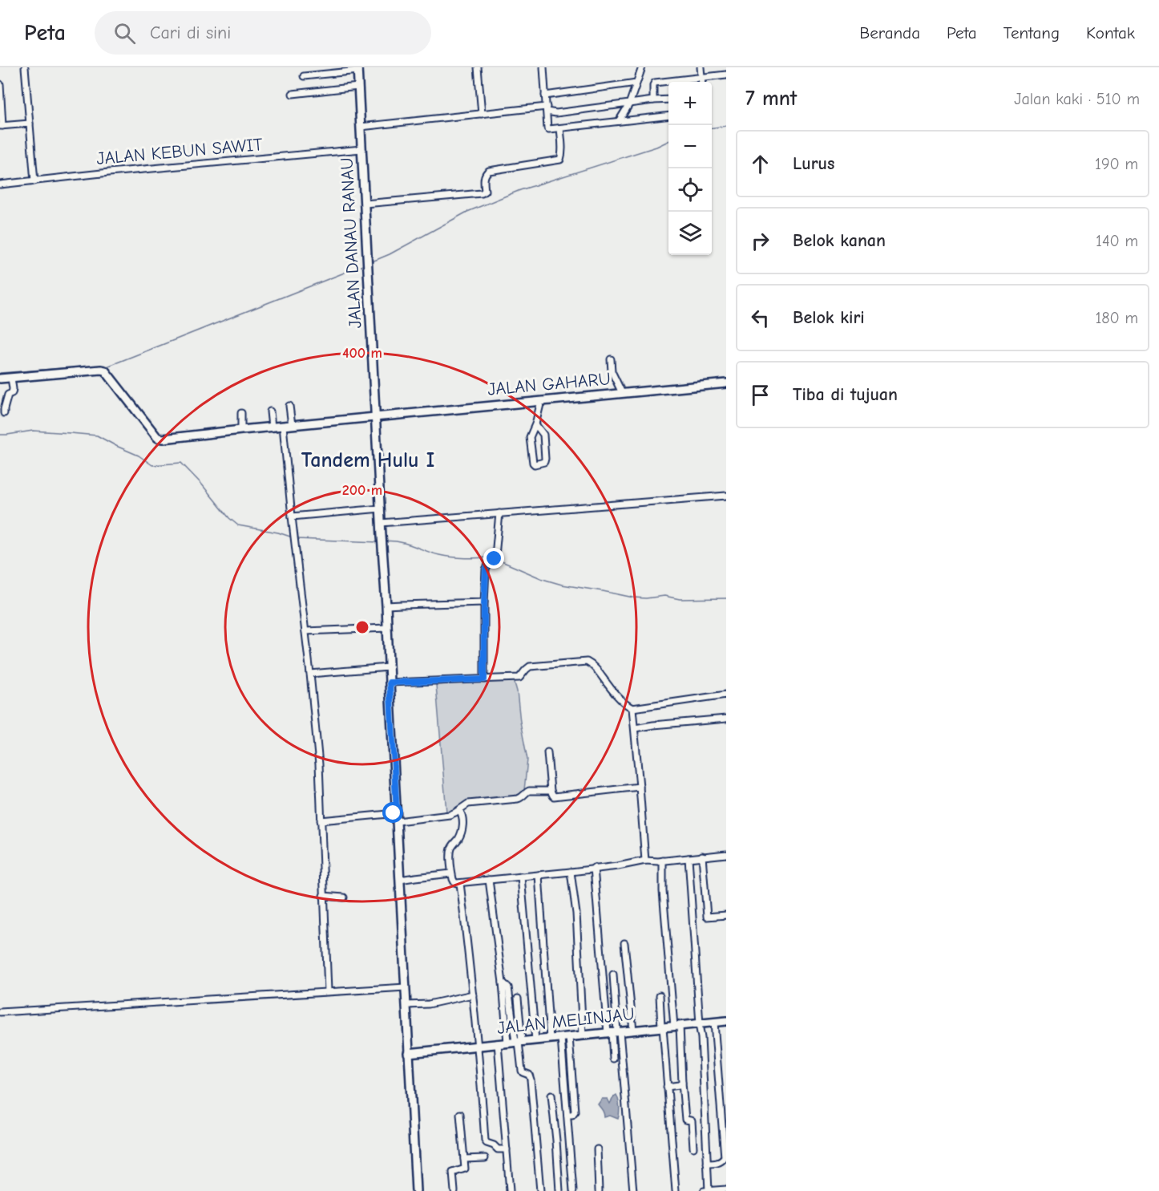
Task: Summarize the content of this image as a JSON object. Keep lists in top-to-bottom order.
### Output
{
  "streets": {
    "street": [
      "JALAN KEBUN SAWIT",
      "JALAN DANAU RANAU",
      "JALAN GAHARU",
      "JALAN MELINJAU"
    ]
  },
  "crossings": [
    ["JALAN KEBUN SAWIT", "JALAN DANAU RANAU"],
    ["JALAN DANAU RANAU", "JALAN GAHARU"],
    ["JALAN DANAU RANAU", "JALAN MELINJAU"]
  ],
  "districts": ["Tandem Hulu I"],
  "page": {
    "header": "Peta",
    "search": "Cari di sini",
    "nav": [
      "Beranda",
      "Peta",
      "Tentang",
      "Kontak"
    ],
    "heading": ["7 mnt", "Jalan kaki · 510 m"],
    "map_buttons": ["+", "−"],
    "list": [
      ["Lurus", "190 m"],
      ["Belok kanan", "140 m"],
      ["Belok kiri", "180 m"],
      "Tiba di tujuan"
    ]
  },
  "rings": ["400 m", "200 m"]
}
